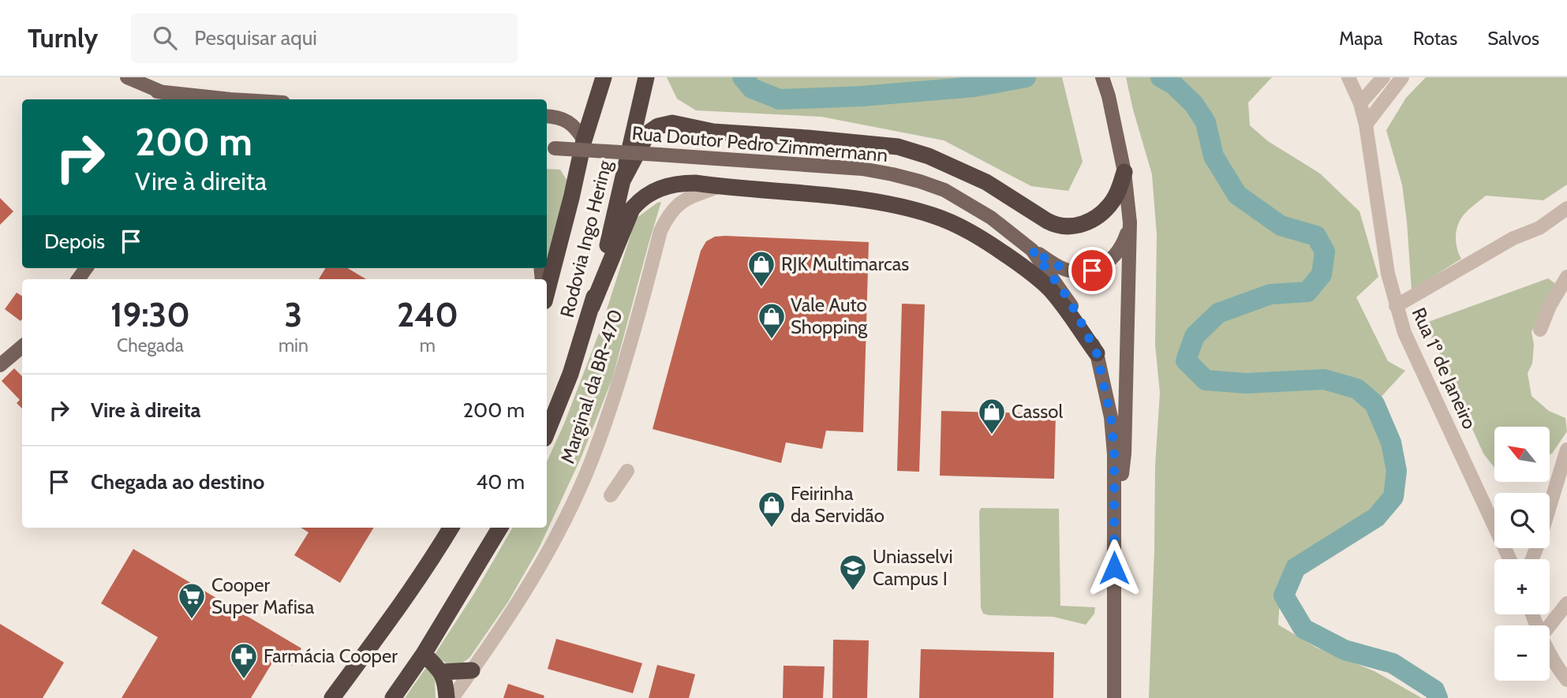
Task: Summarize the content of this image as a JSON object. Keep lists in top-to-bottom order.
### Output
{
  "streets": {
    "highway": ["Rodovia Ingo Hering"],
    "main road": ["Rua Doutor Pedro Zimmermann"],
    "street": ["Rua 1º de Janeiro", "Marginal da BR-470"]
  },
  "places": {
    "shop": [
      "RJK Multimarcas",
      "Vale Auto Shopping",
      "Cassol",
      "Feirinha da Servidão"
    ],
    "school or university": ["Uniasselvi Campus I"],
    "supermarket": ["Cooper Super Mafisa"],
    "pharmacy": ["Farmácia Cooper"]
  },
  "north": "top left",
  "page": {
    "header": "Turnly",
    "search": "Pesquisar aqui",
    "nav": ["Mapa", "Rotas", "Salvos"],
    "turn": ["200 m", "Vire à direita"],
    "then": "Depois",
    "eta": [
      "19:30",
      "Chegada",
      "3",
      "min",
      "240",
      "m"
    ],
    "list": [
      {
        "name": "Vire à direita",
        "value": "200 m"
      },
      {
        "name": "Chegada ao destino",
        "value": "40 m"
      }
    ],
    "map_buttons": ["+", "−"]
  }
}
